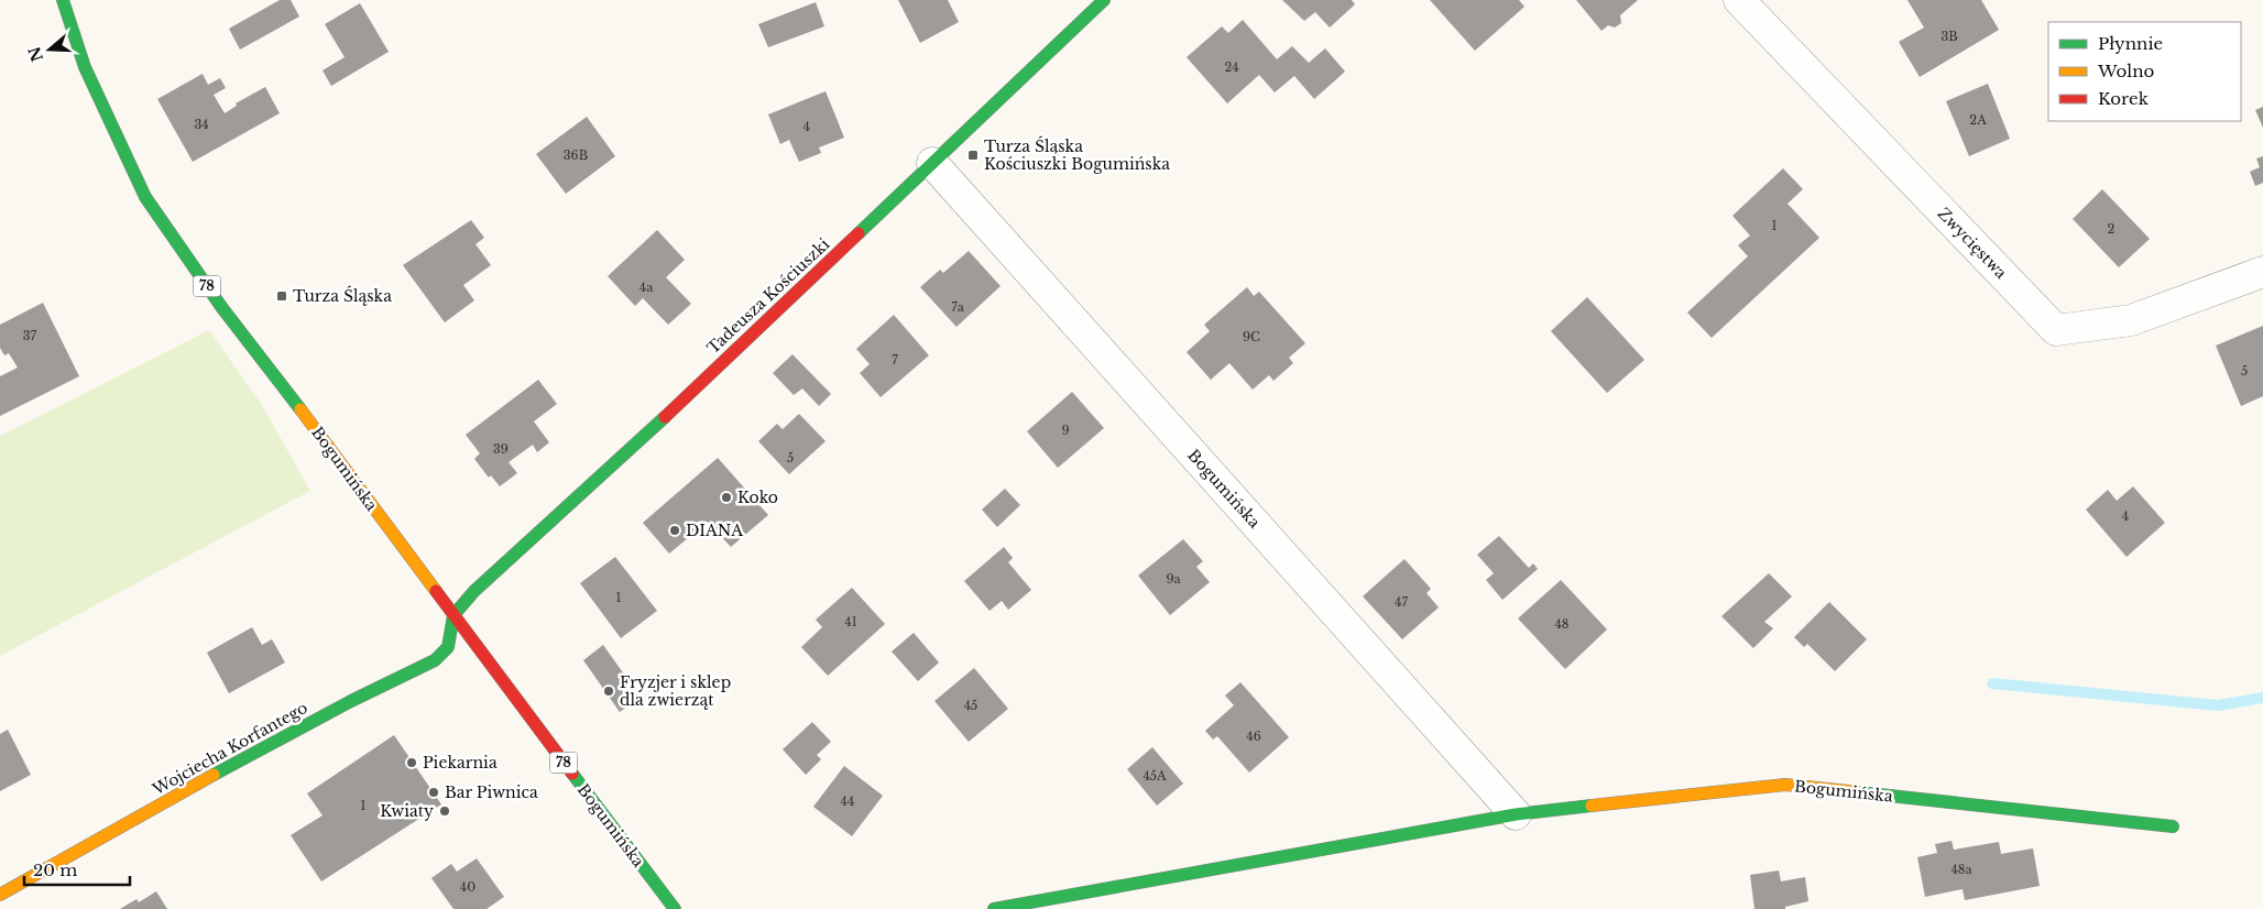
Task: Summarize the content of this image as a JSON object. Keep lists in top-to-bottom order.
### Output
{
  "streets": {
    "street": [
      "Zwycięstwa",
      "78",
      "Tadeusza Kościuszki",
      "Bogumińska",
      "Wojciecha Korfantego"
    ]
  },
  "crossings": [
    ["Tadeusza Kościuszki", "Bogumińska"],
    ["Tadeusza Kościuszki", "Wojciecha Korfantego"],
    ["Bogumińska", "Wojciecha Korfantego"]
  ],
  "places": {
    "transit": ["Turza Śląska Kościuszki Bogumińska", "Turza Śląska"],
    "other": [
      "Koko",
      "DIANA",
      "Fryzjer i sklep dla zwierząt",
      "Piekarnia",
      "Bar Piwnica",
      "Kwiaty"
    ]
  },
  "house_numbers": [
    "3B",
    "24",
    "2A",
    "34",
    "4",
    "36B",
    "1",
    "2",
    "4a",
    "7a",
    "37",
    "9C",
    "7",
    "5",
    "9",
    "39",
    "5",
    "4",
    "9a",
    "1",
    "47",
    "41",
    "48",
    "45",
    "46",
    "45A",
    "44",
    "1",
    "48a",
    "40"
  ],
  "legend": ["Płynnie", "Wolno", "Korek"],
  "scale_bar": "20 m",
  "north": "left"
}
